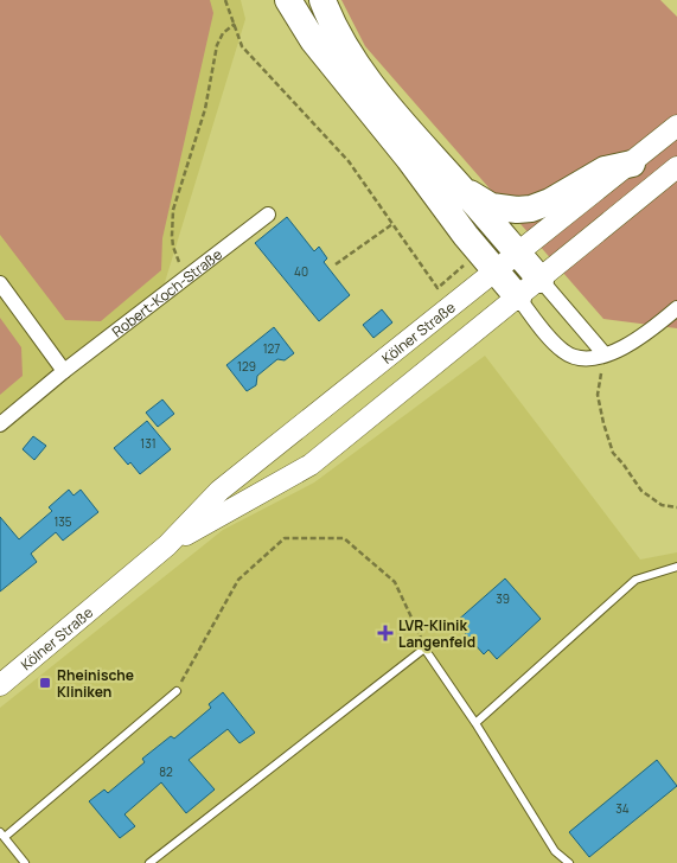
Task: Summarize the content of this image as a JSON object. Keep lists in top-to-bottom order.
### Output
{
  "streets": {
    "main road": ["Kölner Straße"],
    "street": ["Robert-Koch-Straße"]
  },
  "places": {
    "health": ["LVR-Klinik Langenfeld"],
    "transit": ["Rheinische Kliniken"]
  },
  "house_numbers": [
    "40",
    "127",
    "129",
    "131",
    "135",
    "39",
    "82",
    "34"
  ]
}
